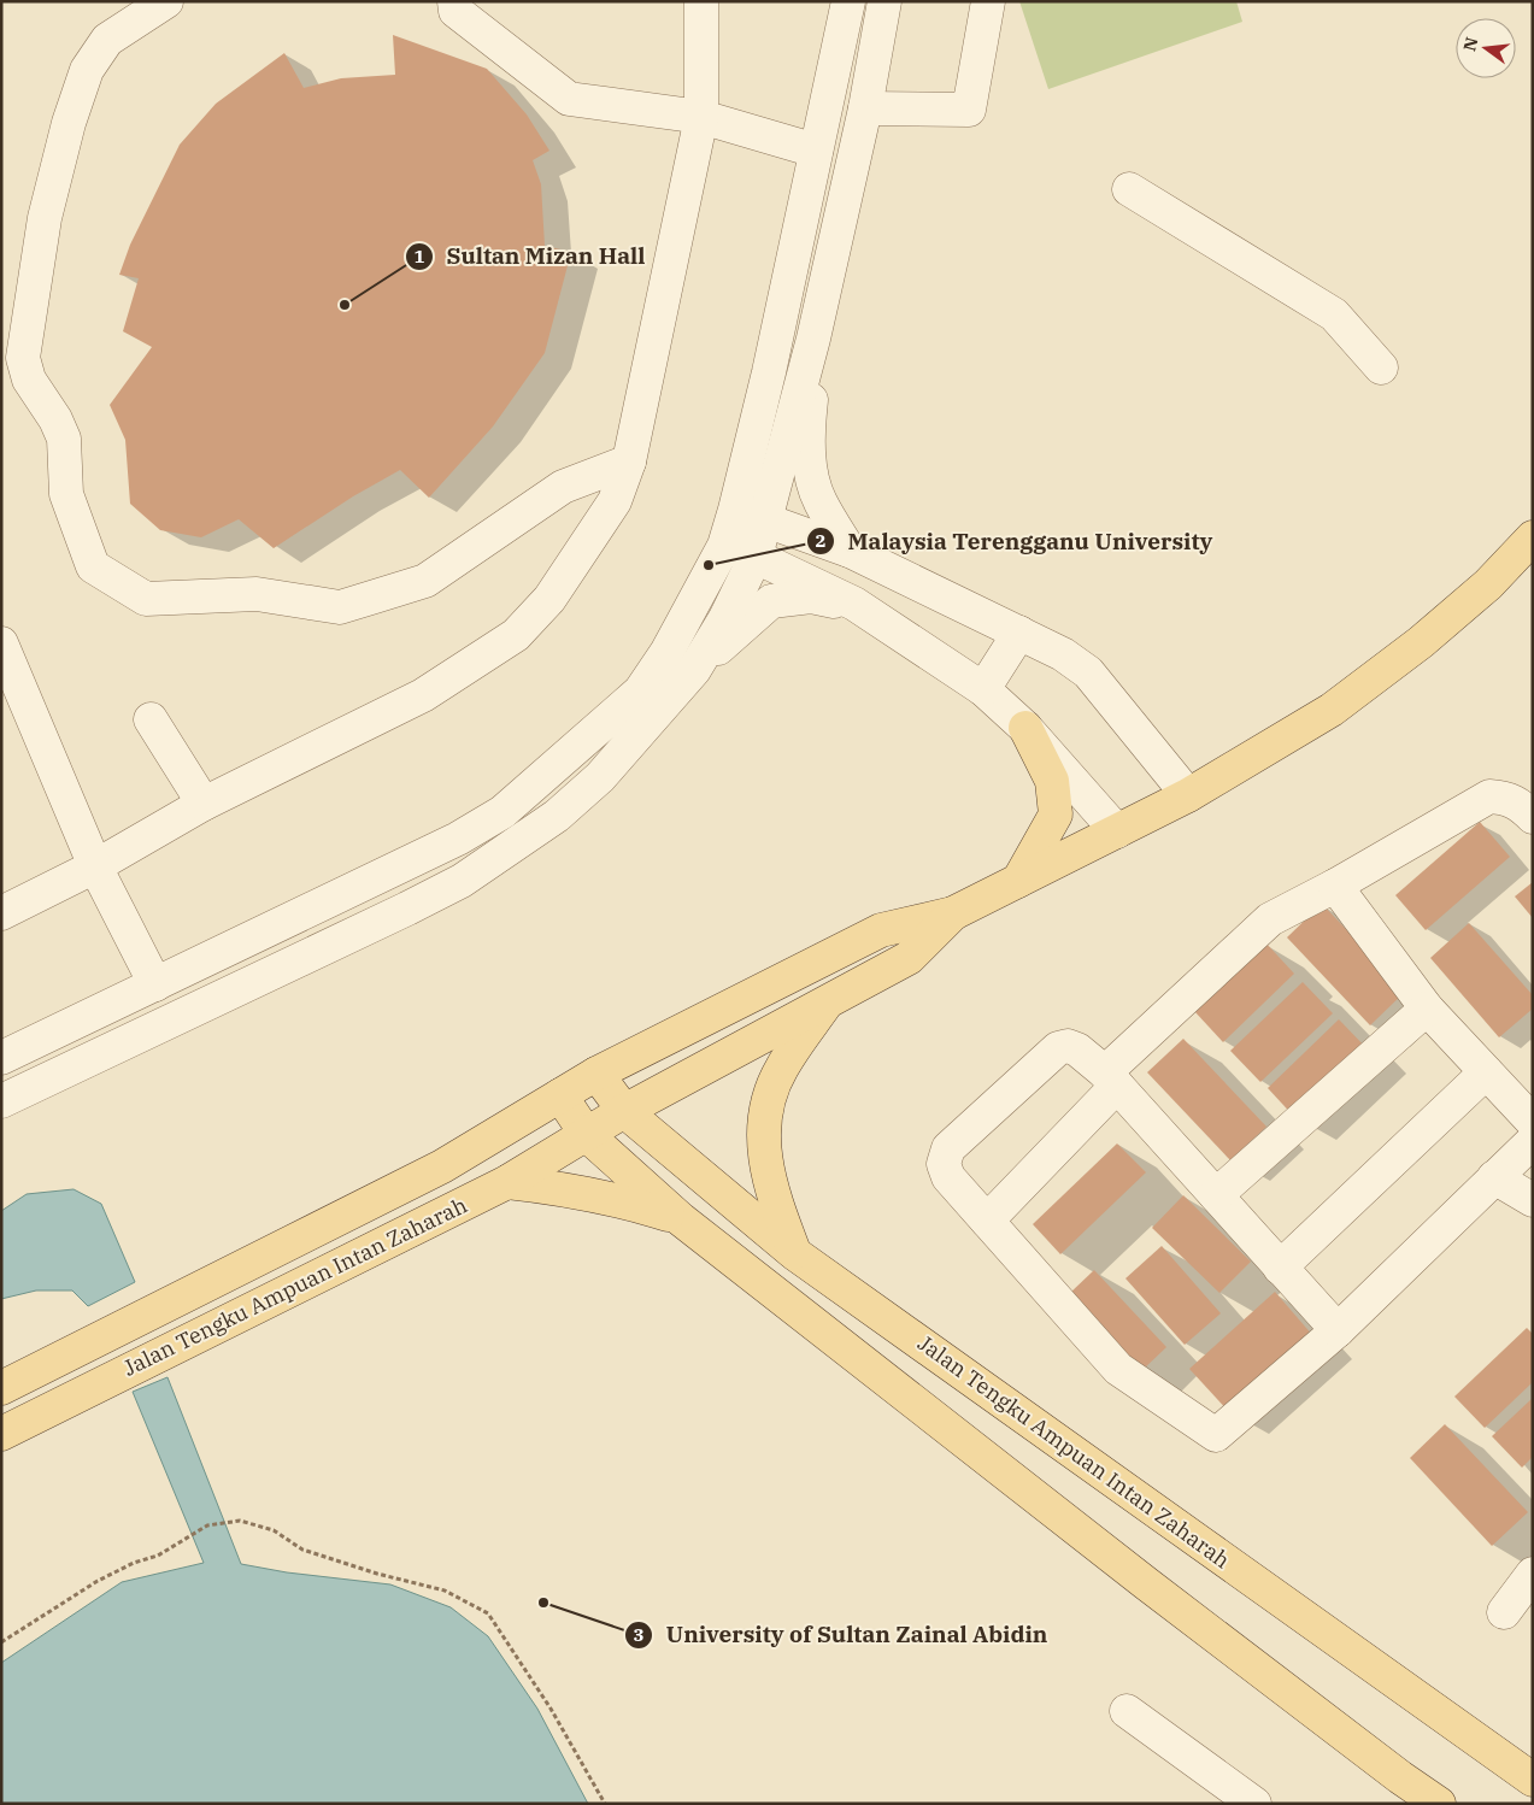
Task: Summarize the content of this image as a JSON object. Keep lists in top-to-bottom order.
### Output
{
  "streets": {
    "main road": ["Jalan Tengku Ampuan Intan Zaharah"]
  },
  "places": ["Sultan Mizan Hall", "Malaysia Terengganu University", "University of Sultan Zainal Abidin"],
  "north": "left"
}
